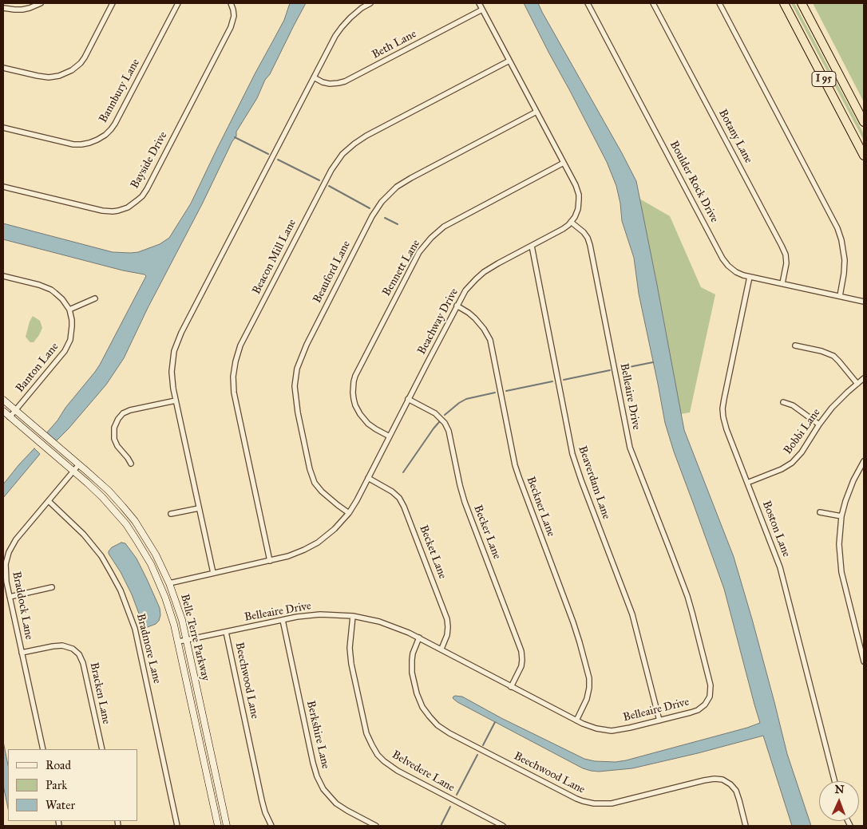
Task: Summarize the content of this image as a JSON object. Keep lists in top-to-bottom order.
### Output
{
  "streets": {
    "highway": ["I 95"],
    "main road": ["Belle Terre Parkway"],
    "street": [
      "Beth Lane",
      "Bannbury Lane",
      "Botany Lane",
      "Bayside Drive",
      "Boulder Rock Drive",
      "Beacon Mill Lane",
      "Bennett Lane",
      "Beauford Lane",
      "Beachway Drive",
      "Banton Lane",
      "Belleaire Drive",
      "Bobbi Lane",
      "Beaverdam Lane",
      "Beckner Lane",
      "Boston Lane",
      "Becker Lane",
      "Becket Lane",
      "Braddock Lane",
      "Bradmore Lane",
      "Beechwood Lane",
      "Bracken Lane",
      "Berkshire Lane",
      "Belvedere Lane"
    ]
  },
  "crossings": [
    ["Botany Lane", "Boulder Rock Drive"],
    ["Boulder Rock Drive", "Boston Lane"],
    ["Beacon Mill Lane", "Beachway Drive"],
    ["Bennett Lane", "Beachway Drive"],
    ["Beauford Lane", "Beachway Drive"],
    ["Beachway Drive", "Belleaire Drive"],
    ["Beachway Drive", "Beaverdam Lane"],
    ["Beachway Drive", "Beckner Lane"],
    ["Beachway Drive", "Becker Lane"],
    ["Beachway Drive", "Becket Lane"],
    ["Beachway Drive", "Belle Terre Parkway"],
    ["Banton Lane", "Belle Terre Parkway"],
    ["Belleaire Drive", "Beaverdam Lane"],
    ["Belleaire Drive", "Beckner Lane"],
    ["Belleaire Drive", "Becker Lane"],
    ["Belleaire Drive", "Becket Lane"],
    ["Belleaire Drive", "Belle Terre Parkway"],
    ["Belleaire Drive", "Beechwood Lane"],
    ["Belleaire Drive", "Berkshire Lane"],
    ["Belleaire Drive", "Belvedere Lane"],
    ["Bobbi Lane", "Boston Lane"],
    ["Braddock Lane", "Belle Terre Parkway"],
    ["Braddock Lane", "Bradmore Lane"],
    ["Braddock Lane", "Bracken Lane"]
  ],
  "legend": ["Road", "Park", "Water"],
  "north": "top"
}
